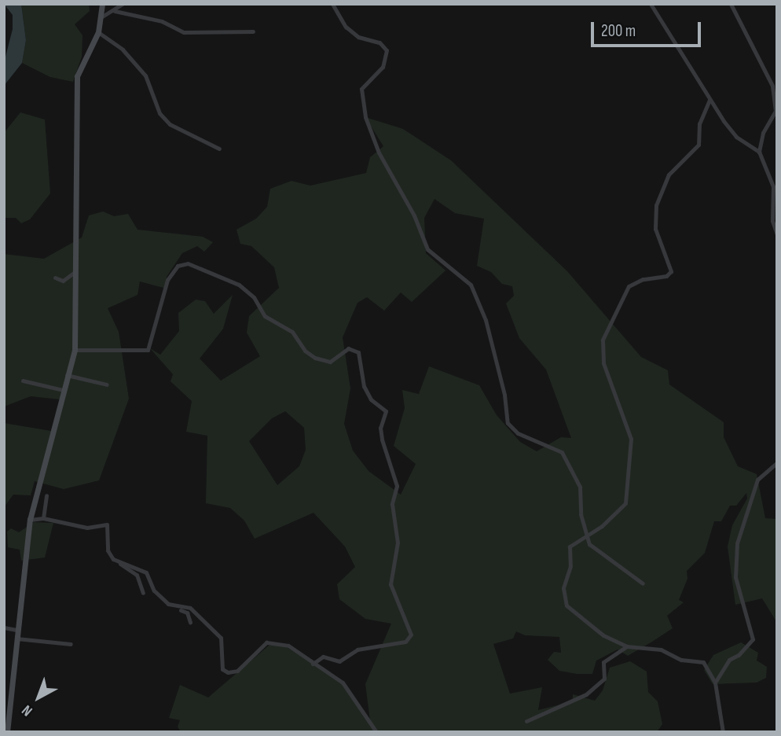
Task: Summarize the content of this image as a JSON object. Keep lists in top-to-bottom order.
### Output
{
  "scale_bar": "200 m",
  "north": "bottom left"
}
